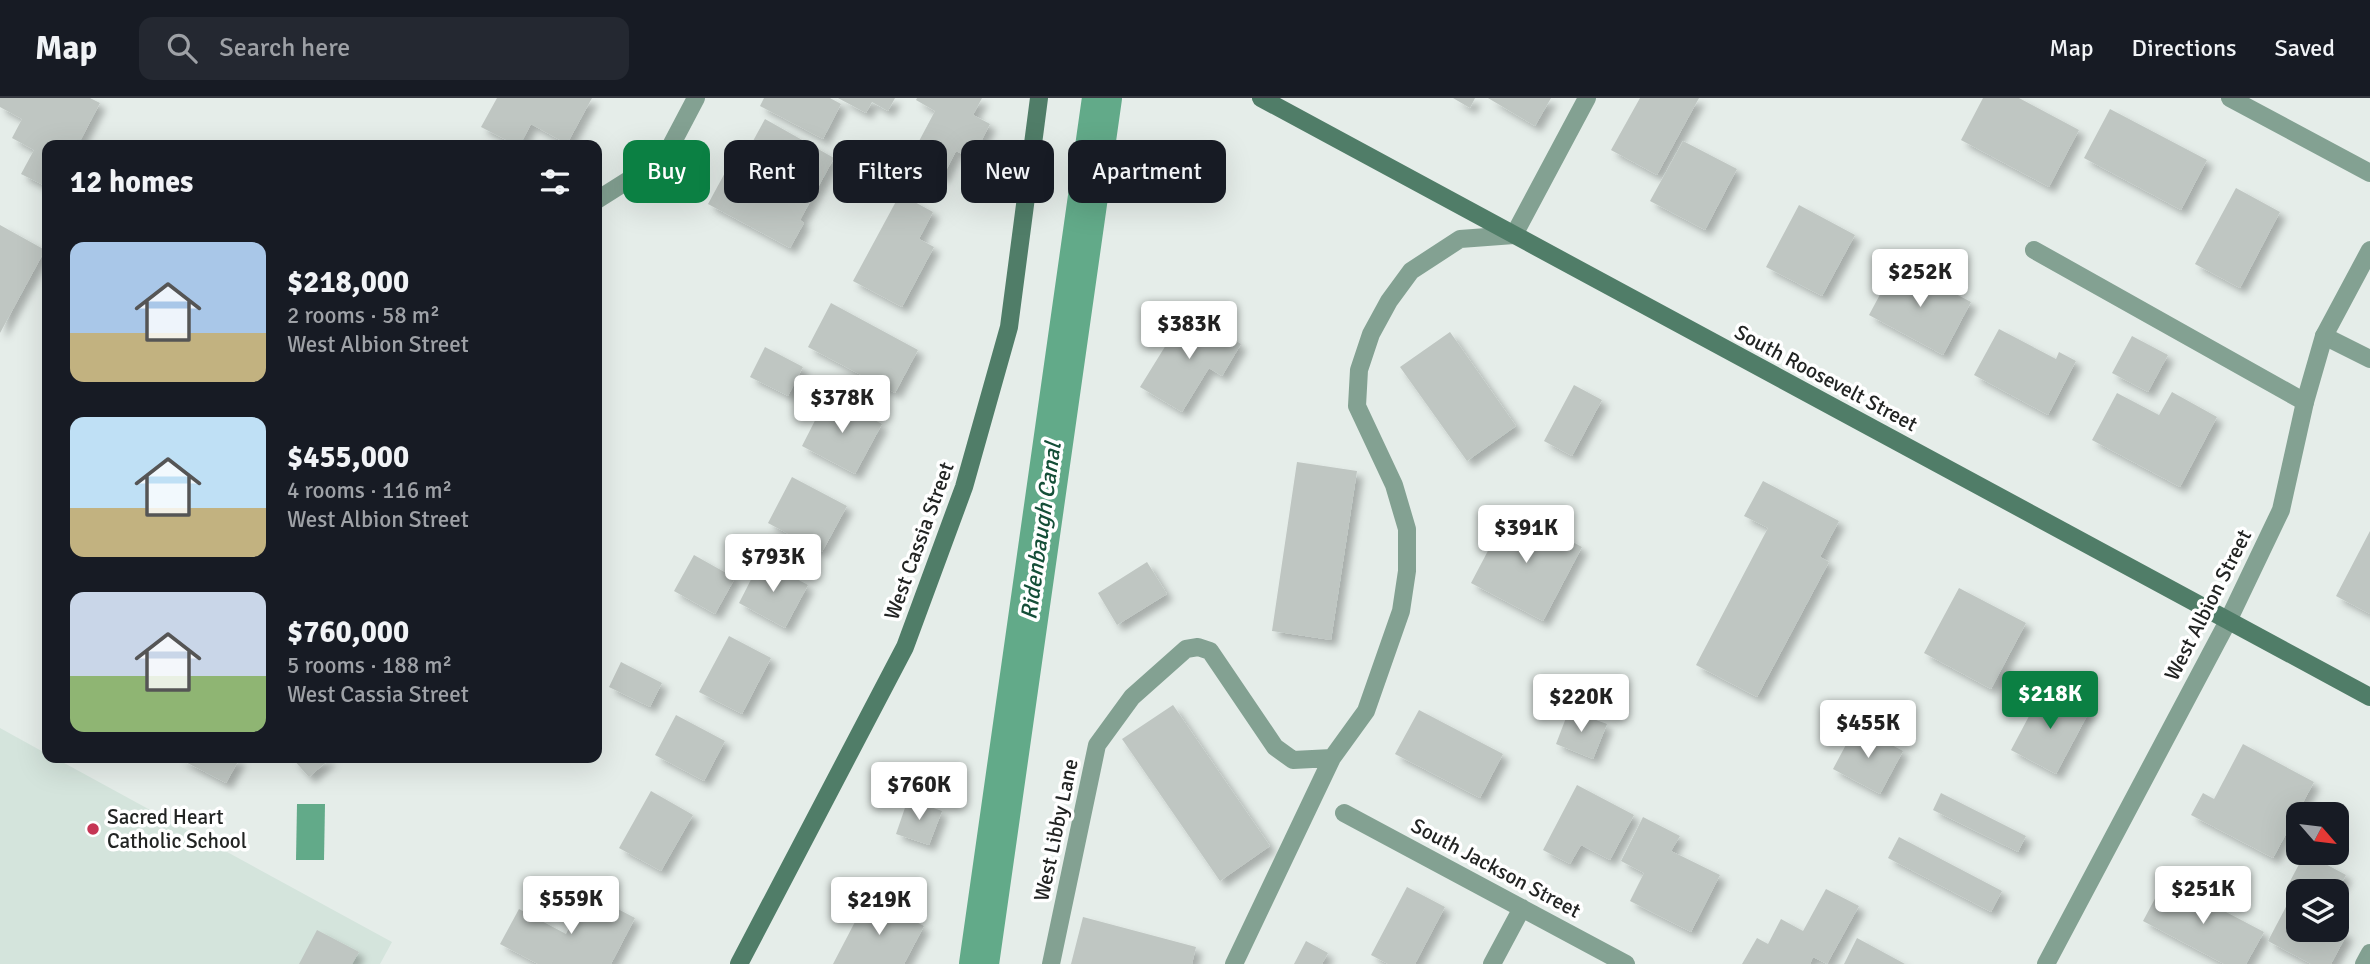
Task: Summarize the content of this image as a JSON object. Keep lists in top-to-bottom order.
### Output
{
  "streets": {
    "street": [
      "South Roosevelt Street",
      "West Cassia Street",
      "West Albion Street",
      "West Libby Lane",
      "South Jackson Street"
    ]
  },
  "crossings": [
    ["South Roosevelt Street", "West Albion Street"]
  ],
  "water": ["Ridenbaugh Canal"],
  "places": ["Sacred Heart Catholic School"],
  "north": "bottom right",
  "page": {
    "header": "Map",
    "search": "Search here",
    "nav": ["Map", "Directions", "Saved"],
    "chip": [
      "Buy",
      "Rent",
      "Filters",
      "New",
      "Apartment"
    ],
    "heading": "12 homes",
    "list": [
      {
        "name": "$218,000",
        "note": "2 rooms · 58 m² · West Albion Street"
      },
      {
        "name": "$455,000",
        "note": "4 rooms · 116 m² · West Albion Street"
      },
      {
        "name": "$760,000",
        "note": "5 rooms · 188 m² · West Cassia Street"
      }
    ],
    "price": [
      "$252K",
      "$383K",
      "$378K",
      "$391K",
      "$793K",
      "$218K",
      "$220K",
      "$455K",
      "$760K",
      "$251K",
      "$559K",
      "$219K"
    ]
  }
}
